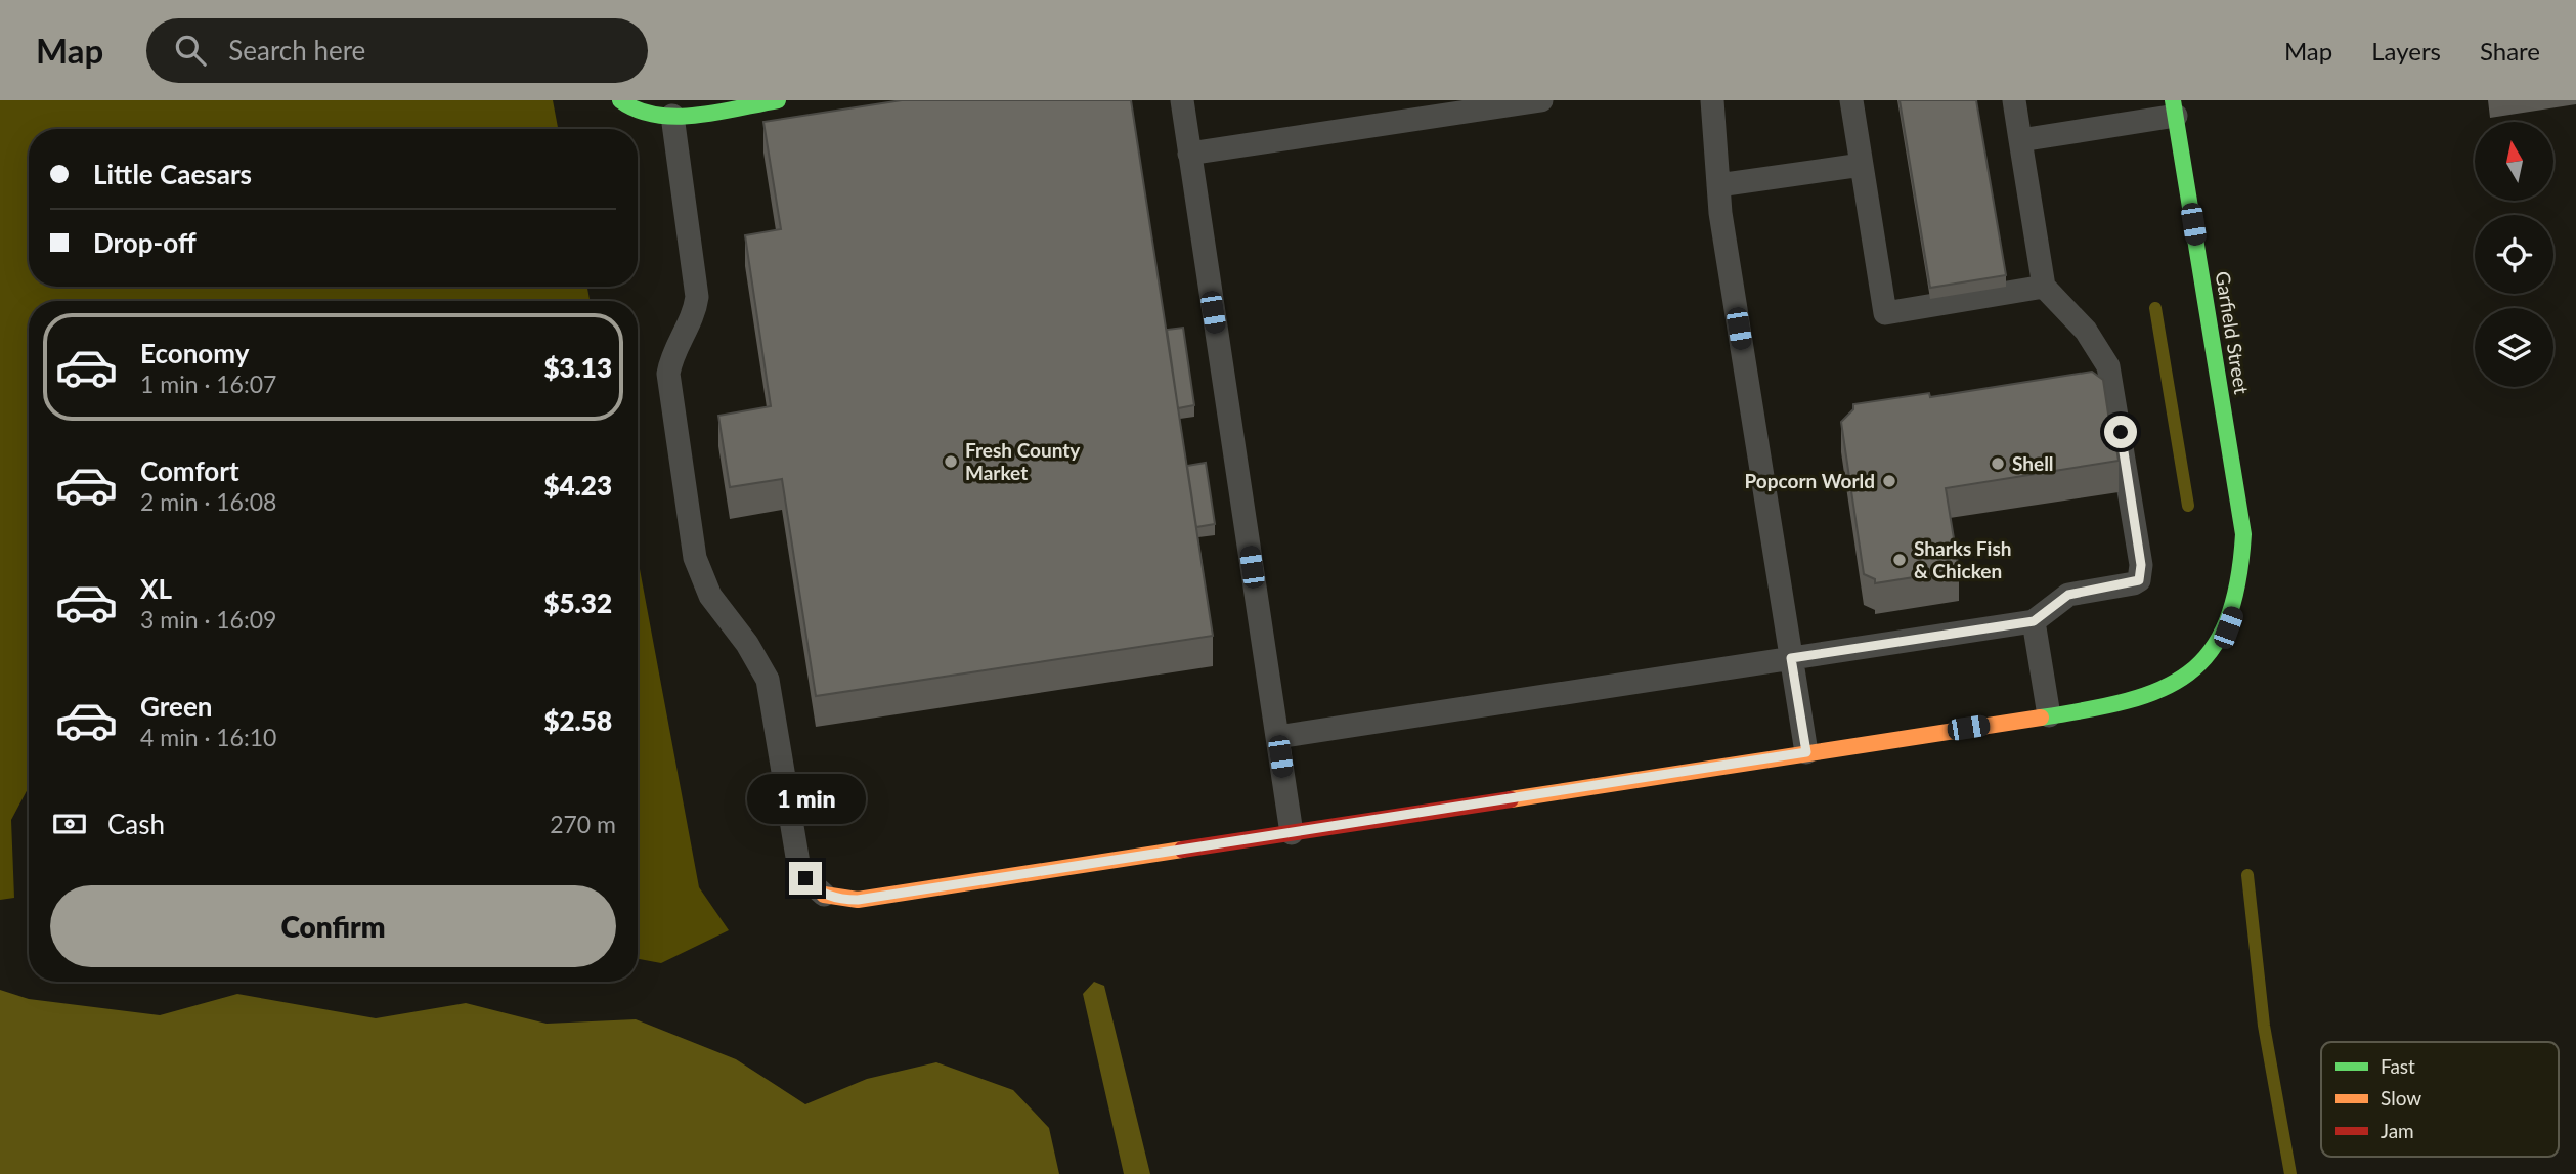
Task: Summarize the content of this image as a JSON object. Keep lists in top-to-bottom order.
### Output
{
  "streets": {
    "street": ["Garfield Street"]
  },
  "places": [
    "Fresh County Market",
    "Shell",
    "Popcorn World",
    "Sharks Fish & Chicken"
  ],
  "legend": ["Fast", "Slow", "Jam"],
  "north": "top",
  "page": {
    "header": "Map",
    "search": "Search here",
    "nav": ["Map", "Layers", "Share"],
    "banner": ["Little Caesars", "Drop-off"],
    "list": [
      {
        "name": "Economy",
        "note": "1 min · 16:07",
        "value": "$3.13"
      },
      {
        "name": "Comfort",
        "note": "2 min · 16:08",
        "value": "$4.23"
      },
      {
        "name": "XL",
        "note": "3 min · 16:09",
        "value": "$5.32"
      },
      {
        "name": "Green",
        "note": "4 min · 16:10",
        "value": "$2.58"
      }
    ],
    "bubble": "1 min",
    "pay": ["Cash", "270 m"],
    "buttons": "Confirm"
  }
}
